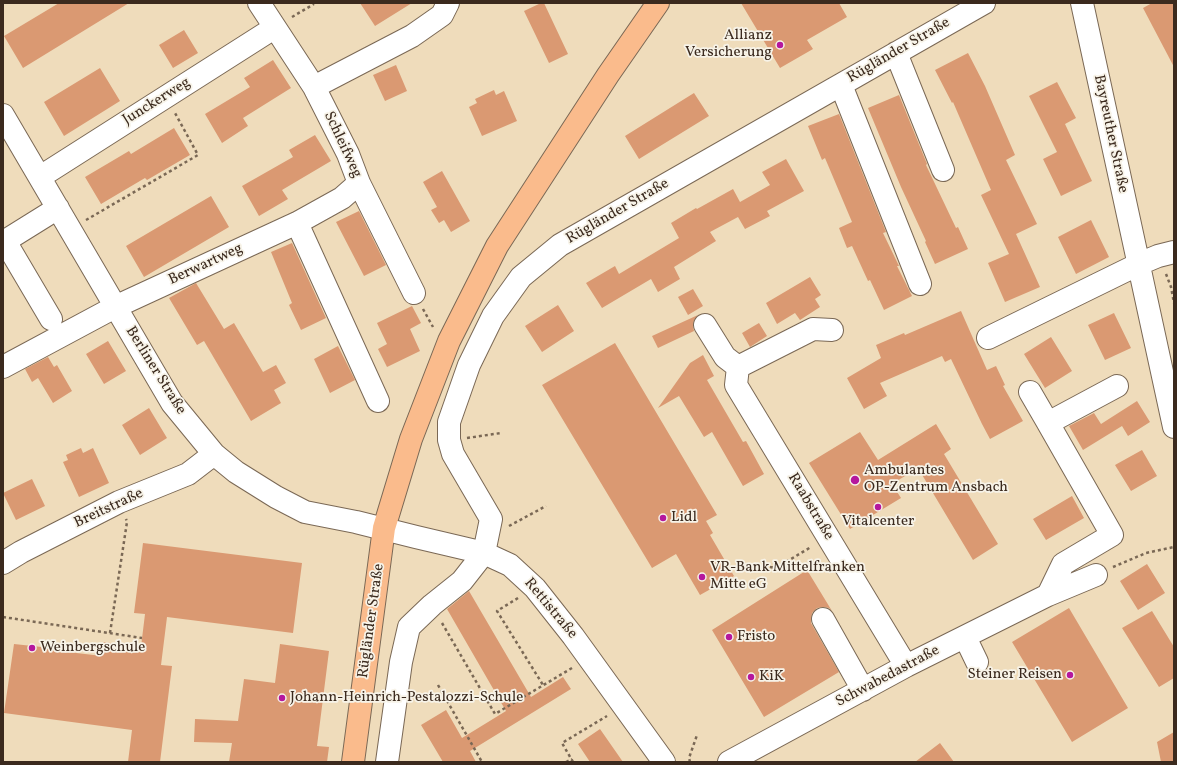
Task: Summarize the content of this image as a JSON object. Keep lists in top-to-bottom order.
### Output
{
  "streets": {
    "main road": ["Rügländer Straße"],
    "street": [
      "Junckerweg",
      "Bayreuther Straße",
      "Schleifweg",
      "Berwartweg",
      "Berliner Straße",
      "Raabstraße",
      "Breitstraße",
      "Rettistraße",
      "Schwabedastraße"
    ]
  },
  "crossings": [
    ["Rügländer Straße", "Berliner Straße"],
    ["Rügländer Straße", "Rettistraße"],
    ["Junckerweg", "Schleifweg"],
    ["Junckerweg", "Berliner Straße"],
    ["Schleifweg", "Berwartweg"],
    ["Berwartweg", "Berliner Straße"],
    ["Berliner Straße", "Breitstraße"],
    ["Berliner Straße", "Rettistraße"],
    ["Raabstraße", "Schwabedastraße"]
  ],
  "places": [
    "Allianz Versicherung",
    "Ambulantes OP-Zentrum Ansbach",
    "Vitalcenter",
    "Lidl",
    "VR-Bank Mittelfranken Mitte eG",
    "Fristo",
    "Weinbergschule",
    "Steiner Reisen",
    "KiK",
    "Johann-Heinrich-Pestalozzi-Schule"
  ]
}
